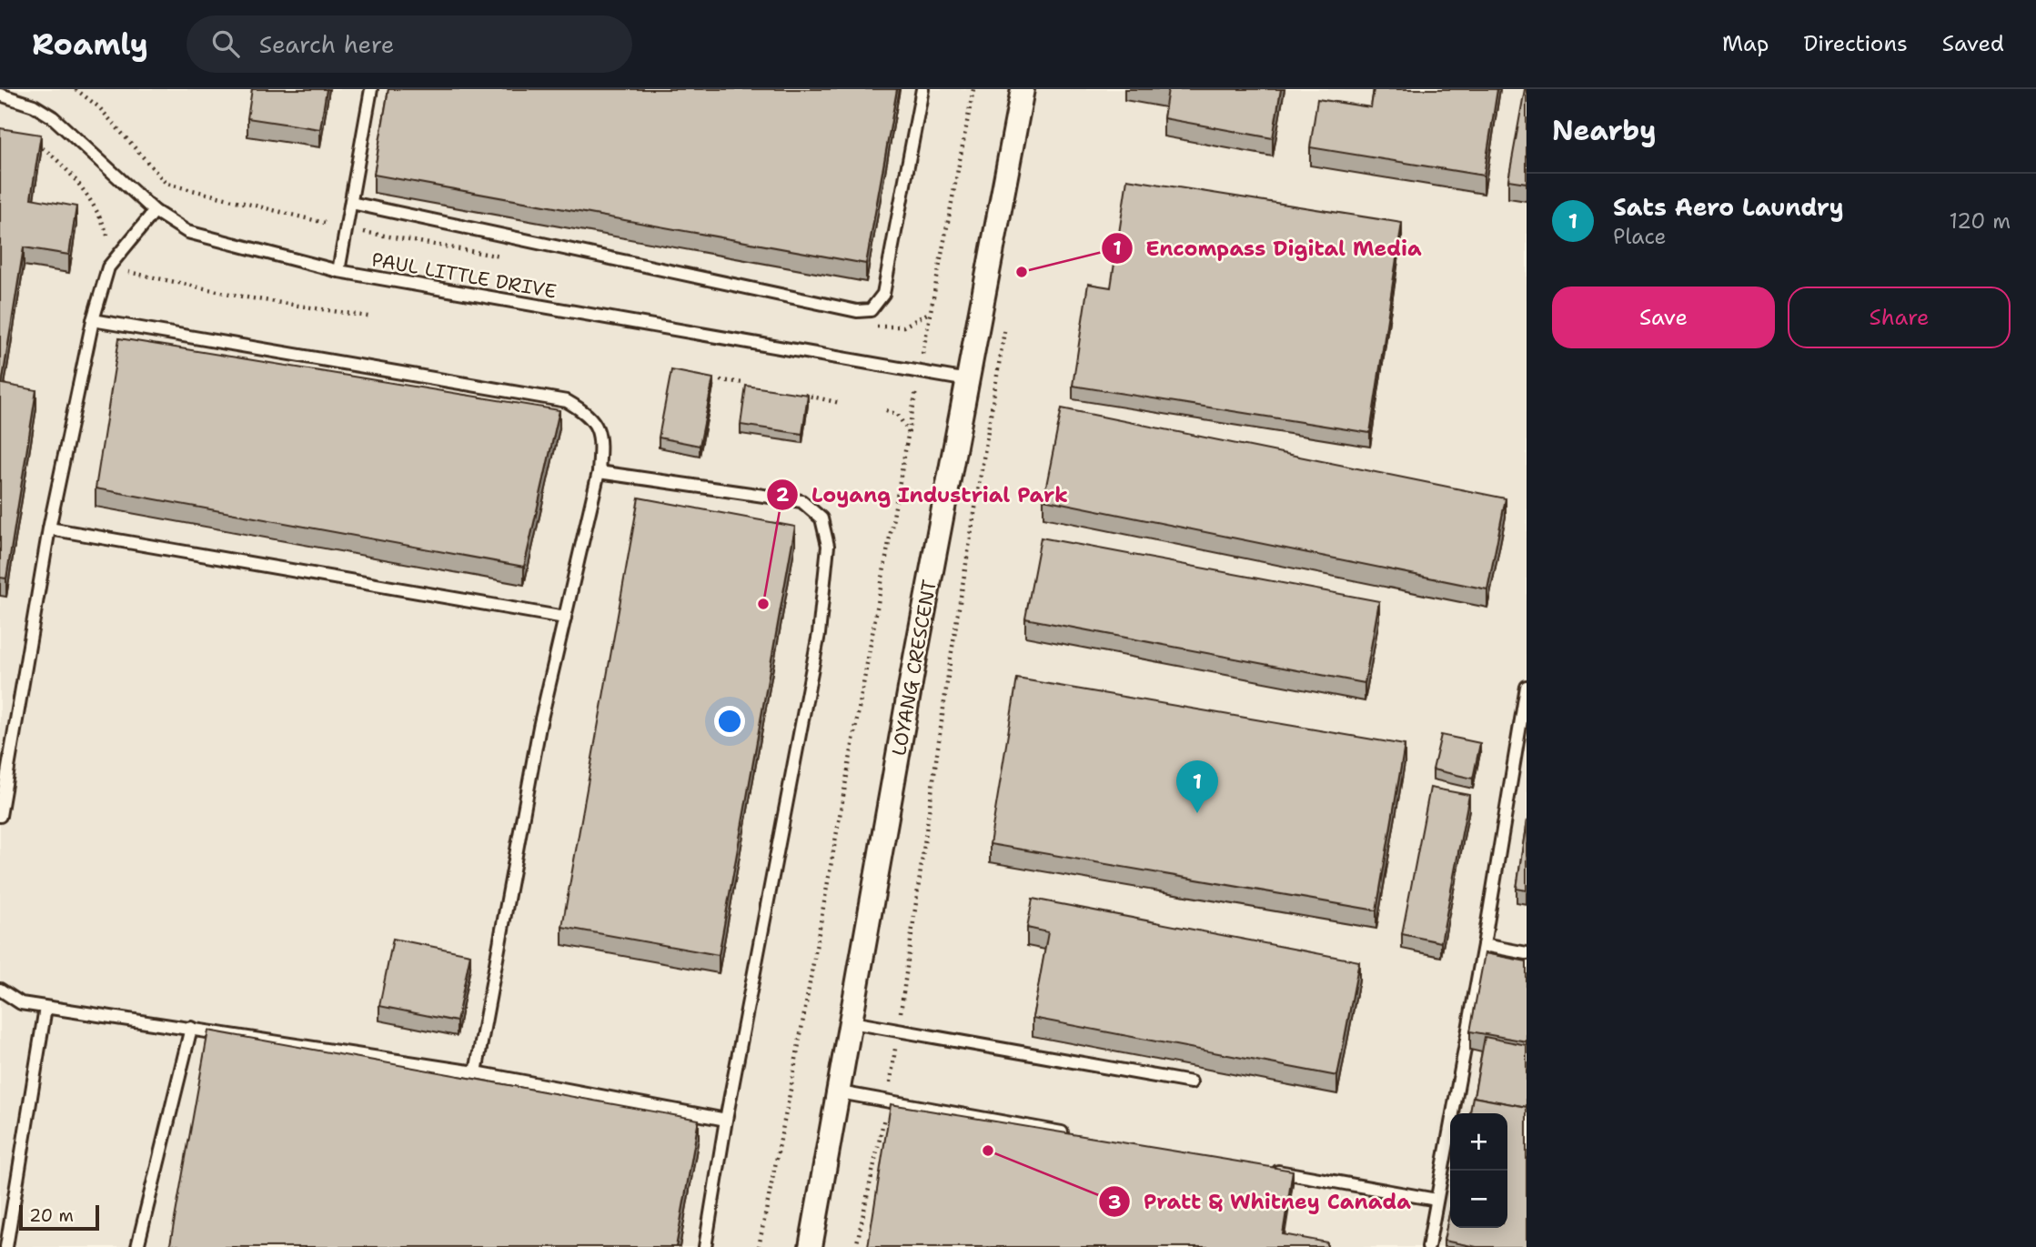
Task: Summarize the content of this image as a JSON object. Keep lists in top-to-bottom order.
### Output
{
  "streets": {
    "street": ["LOYANG CRESCENT"],
    "lane": ["PAUL LITTLE DRIVE"]
  },
  "crossings": [
    ["PAUL LITTLE DRIVE", "LOYANG CRESCENT"]
  ],
  "places": ["Encompass Digital Media", "Loyang Industrial Park", "Pratt & Whitney Canada"],
  "scale_bar": "20 m",
  "page": {
    "header": "Roamly",
    "search": "Search here",
    "nav": ["Map", "Directions", "Saved"],
    "heading": "Nearby",
    "list": [
      {
        "mark": "1",
        "name": "Sats Aero Laundry",
        "note": "Place",
        "value": "120 m"
      }
    ],
    "buttons": ["Save", "Share"],
    "pins": "1",
    "map_buttons": ["+", "−"],
    "scale": "20 m"
  }
}
